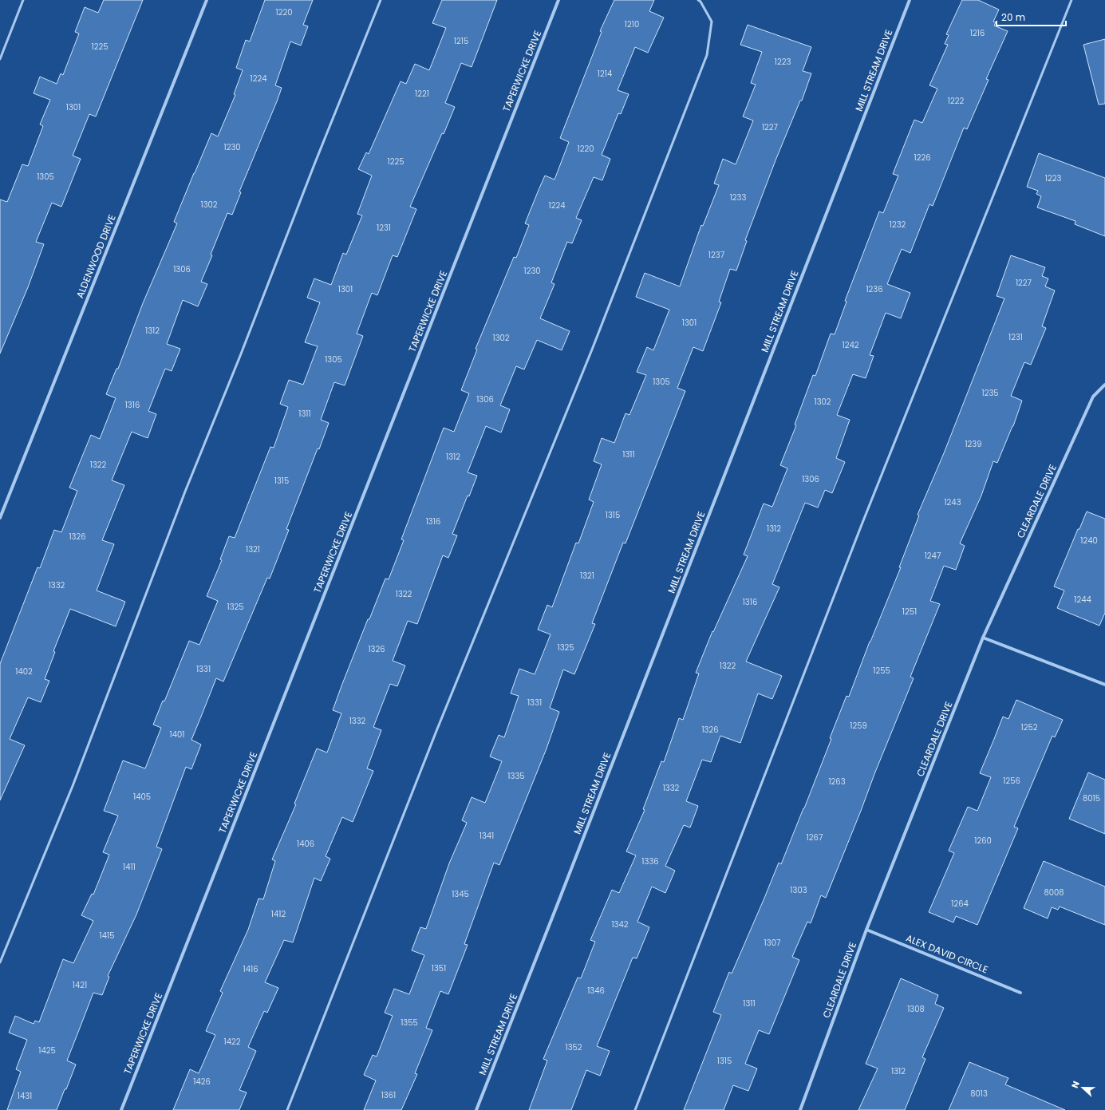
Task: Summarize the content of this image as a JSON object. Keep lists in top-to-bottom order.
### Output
{
  "streets": {
    "street": [
      "MILL STREAM DRIVE",
      "TAPERWICKE DRIVE",
      "ALDENWOOD DRIVE",
      "CLEARDALE DRIVE",
      "ALEX DAVID CIRCLE"
    ]
  },
  "crossings": [
    ["CLEARDALE DRIVE", "ALEX DAVID CIRCLE"]
  ],
  "house_numbers": [
    "1220",
    "1210",
    "1216",
    "1215",
    "1225",
    "1223",
    "1214",
    "1224",
    "1221",
    "1222",
    "1301",
    "1227",
    "1230",
    "1220",
    "1226",
    "1225",
    "1305",
    "1223",
    "1233",
    "1302",
    "1224",
    "1232",
    "1231",
    "1237",
    "1306",
    "1230",
    "1227",
    "1301",
    "1236",
    "1301",
    "1312",
    "1231",
    "1302",
    "1242",
    "1305",
    "1305",
    "1235",
    "1306",
    "1302",
    "1316",
    "1311",
    "1239",
    "1311",
    "1312",
    "1322",
    "1306",
    "1315",
    "1243",
    "1315",
    "1316",
    "1312",
    "1326",
    "1240",
    "1321",
    "1247",
    "1321",
    "1332",
    "1322",
    "1244",
    "1316",
    "1325",
    "1251",
    "1325",
    "1326",
    "1322",
    "1331",
    "1255",
    "1402",
    "1331",
    "1332",
    "1259",
    "1252",
    "1326",
    "1401",
    "1335",
    "1256",
    "1263",
    "1332",
    "1405",
    "8015",
    "1341",
    "1267",
    "1260",
    "1406",
    "1336",
    "1411",
    "1303",
    "8008",
    "1345",
    "1264",
    "1412",
    "1342",
    "1415",
    "1307",
    "1351",
    "1416",
    "1421",
    "1346",
    "1311",
    "1308",
    "1355",
    "1422",
    "1352",
    "1425",
    "1315",
    "1312",
    "1426",
    "8013",
    "1361",
    "1431"
  ],
  "scale_bar": "20 m",
  "north": "left"
}
